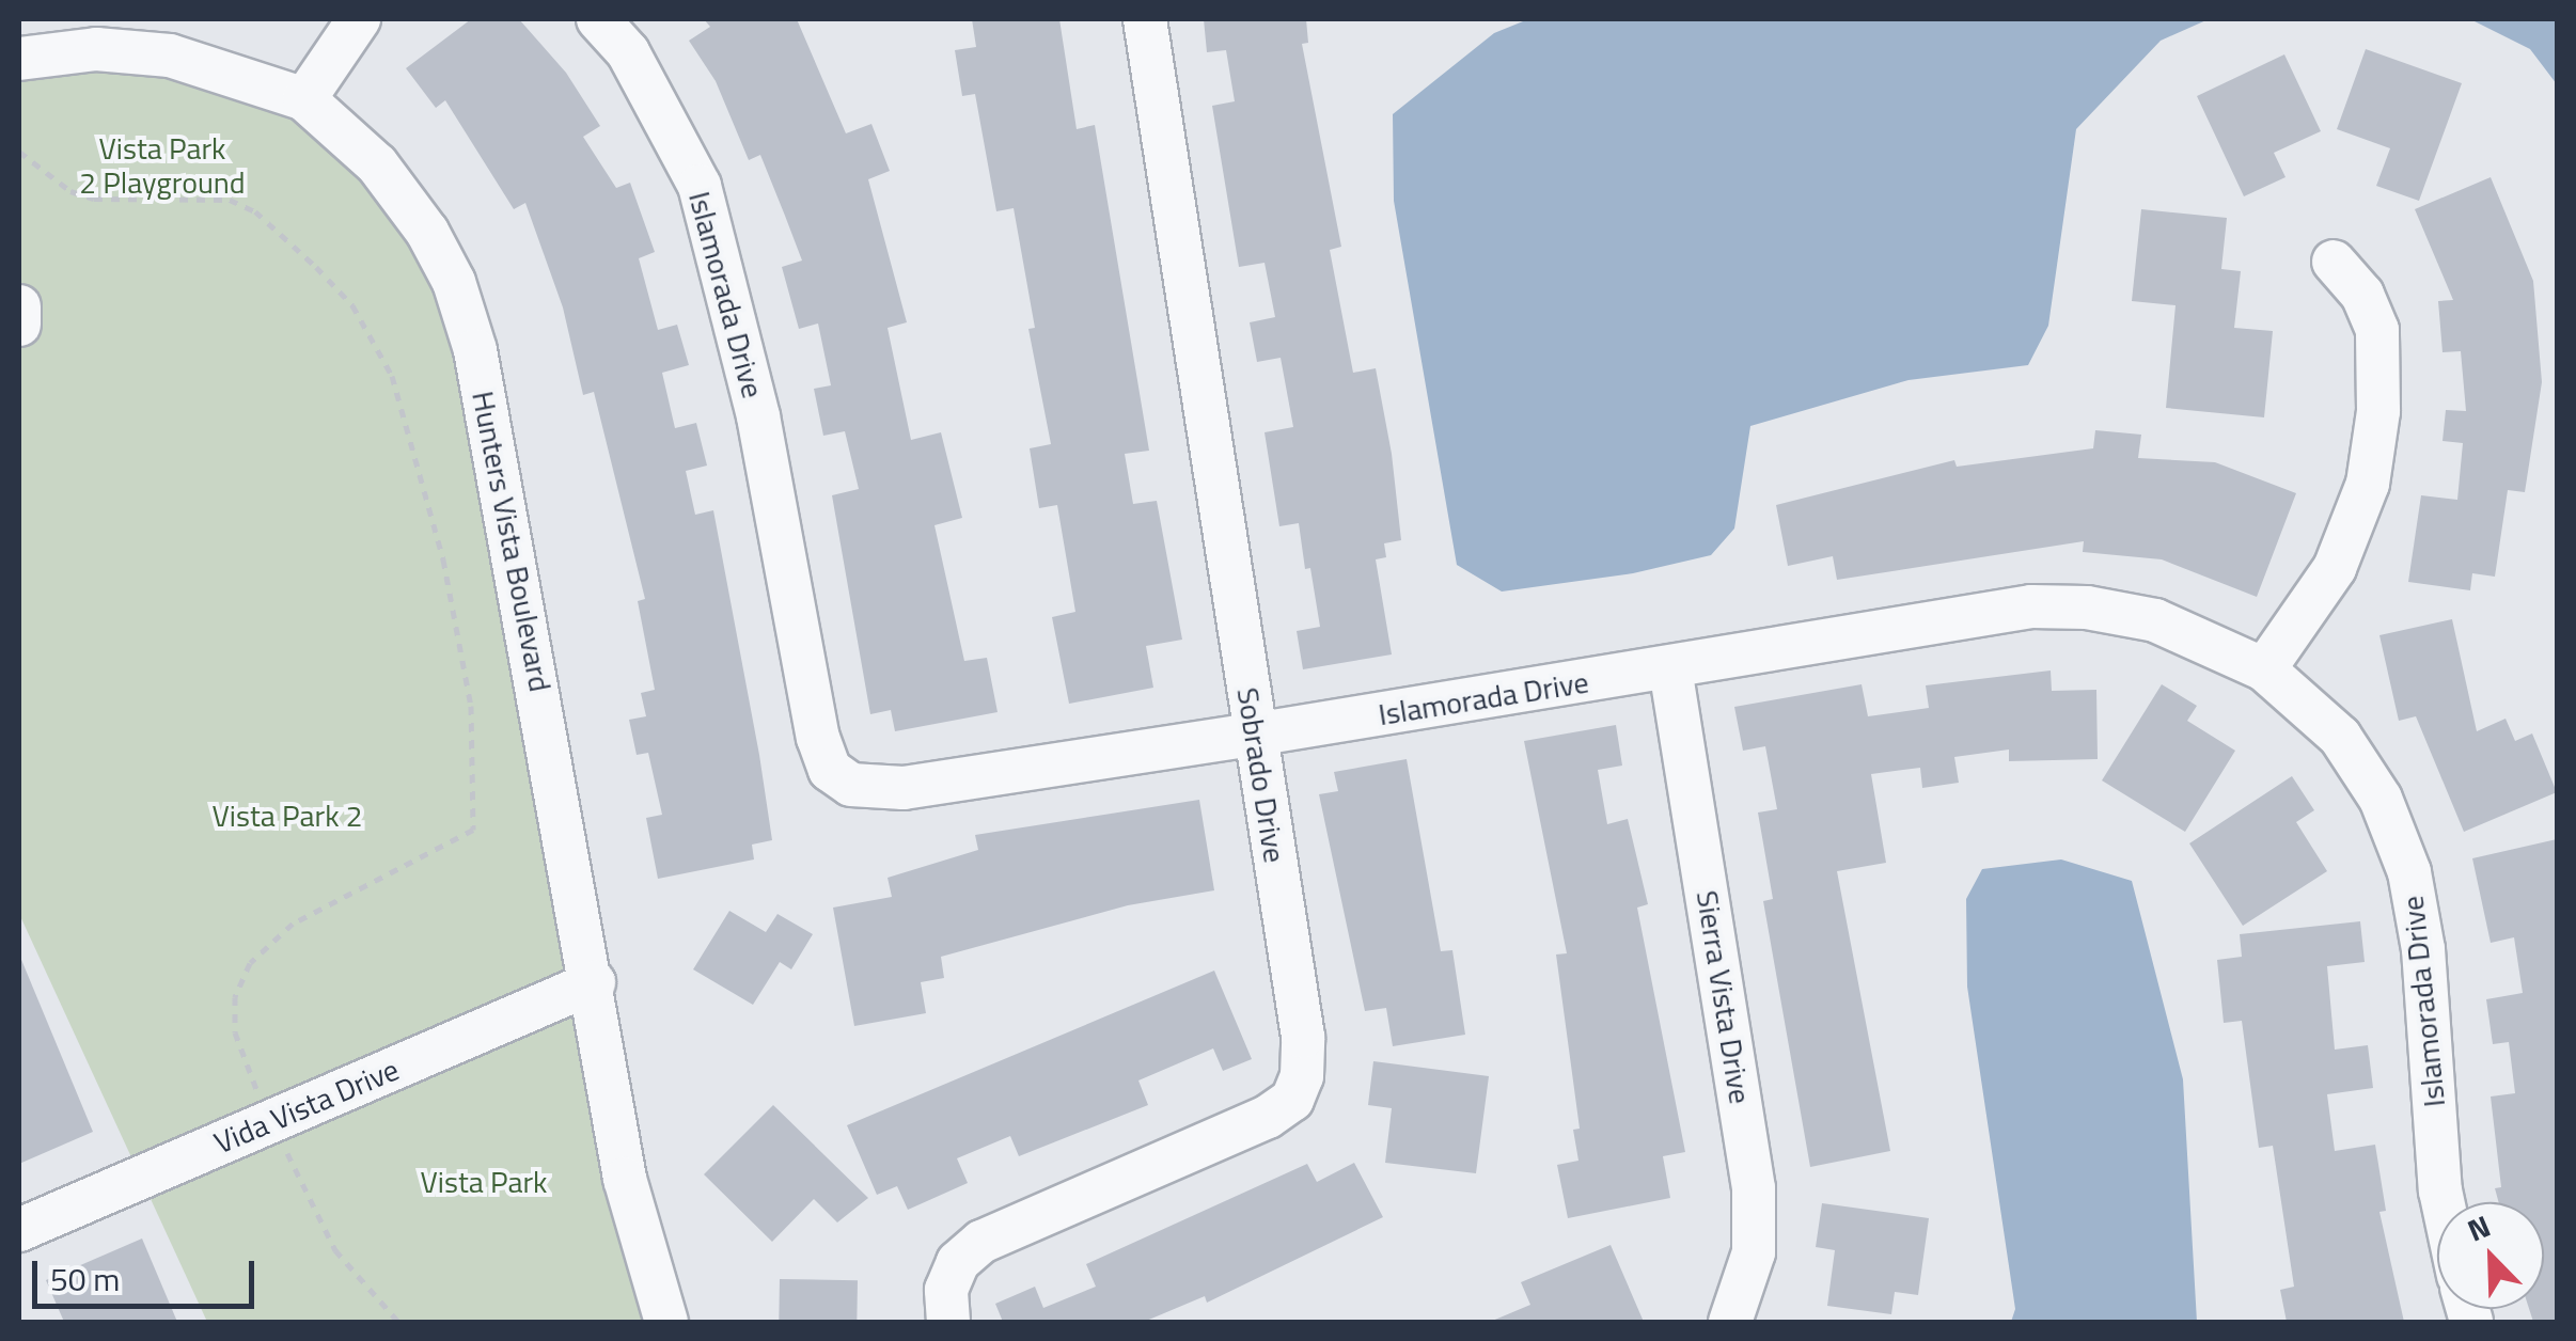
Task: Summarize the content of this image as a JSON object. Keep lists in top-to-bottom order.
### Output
{
  "streets": {
    "street": [
      "Islamorada Drive",
      "Hunters Vista Boulevard",
      "Sobrado Drive",
      "Sierra Vista Drive",
      "Vida Vista Drive"
    ]
  },
  "crossings": [
    ["Islamorada Drive", "Sobrado Drive"],
    ["Islamorada Drive", "Sierra Vista Drive"],
    ["Hunters Vista Boulevard", "Vida Vista Drive"]
  ],
  "parks": ["Vista Park 2 Playground", "Vista Park 2", "Vista Park"],
  "scale_bar": "50 m",
  "north": "top left"
}
